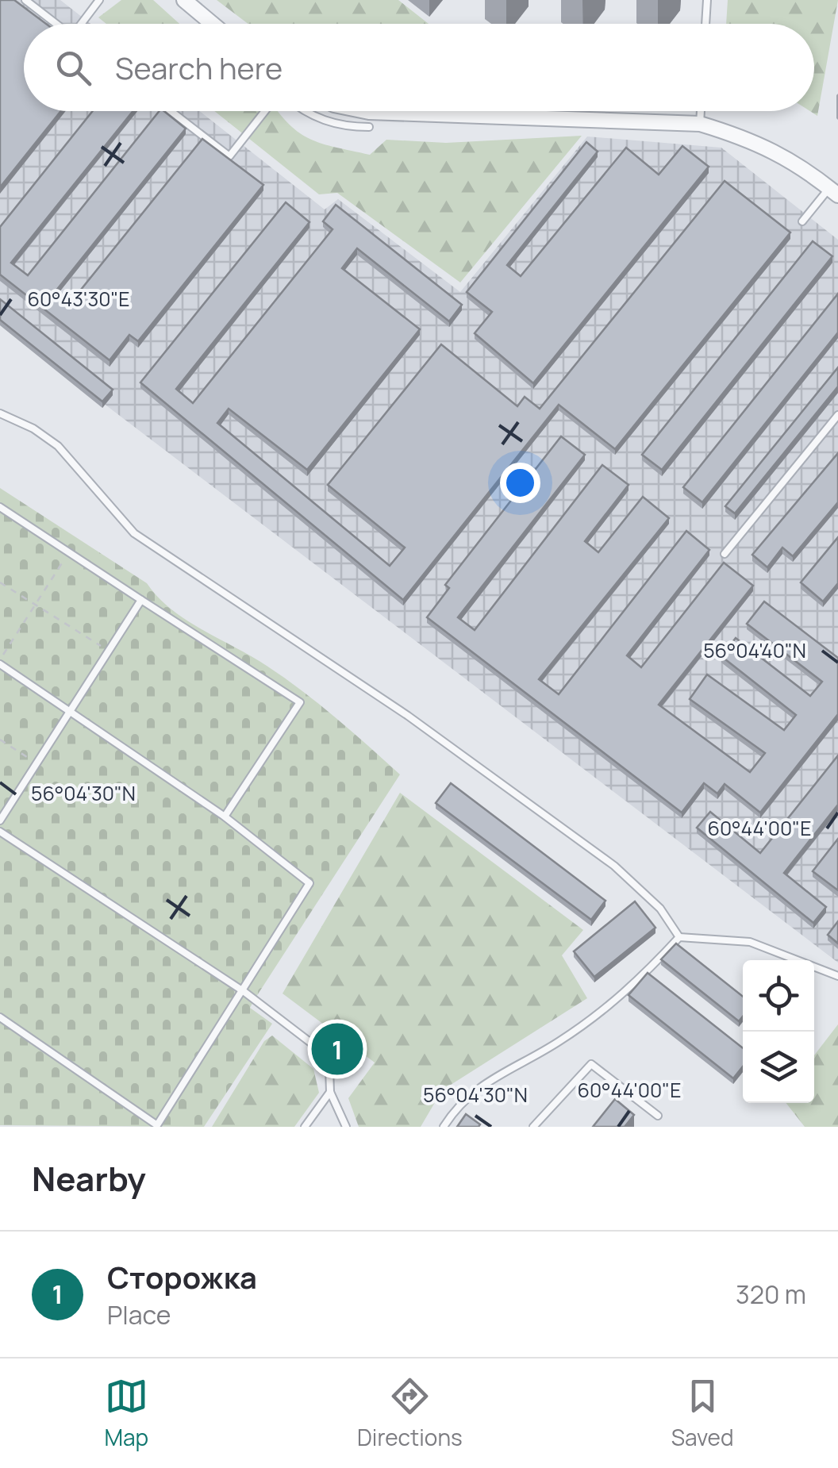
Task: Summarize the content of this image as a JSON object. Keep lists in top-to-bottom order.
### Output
{
  "page": {
    "search": "Search here",
    "pins": "1",
    "heading": "Nearby",
    "list": [
      {
        "mark": "1",
        "name": "Сторожка",
        "note": "Place",
        "value": "320 m"
      }
    ],
    "nav": ["Map", "Directions", "Saved"]
  },
  "coordinates": [
    "60°43'30\"E",
    "56°04'40\"N",
    "56°04'30\"N",
    "60°44'00\"E"
  ]
}
